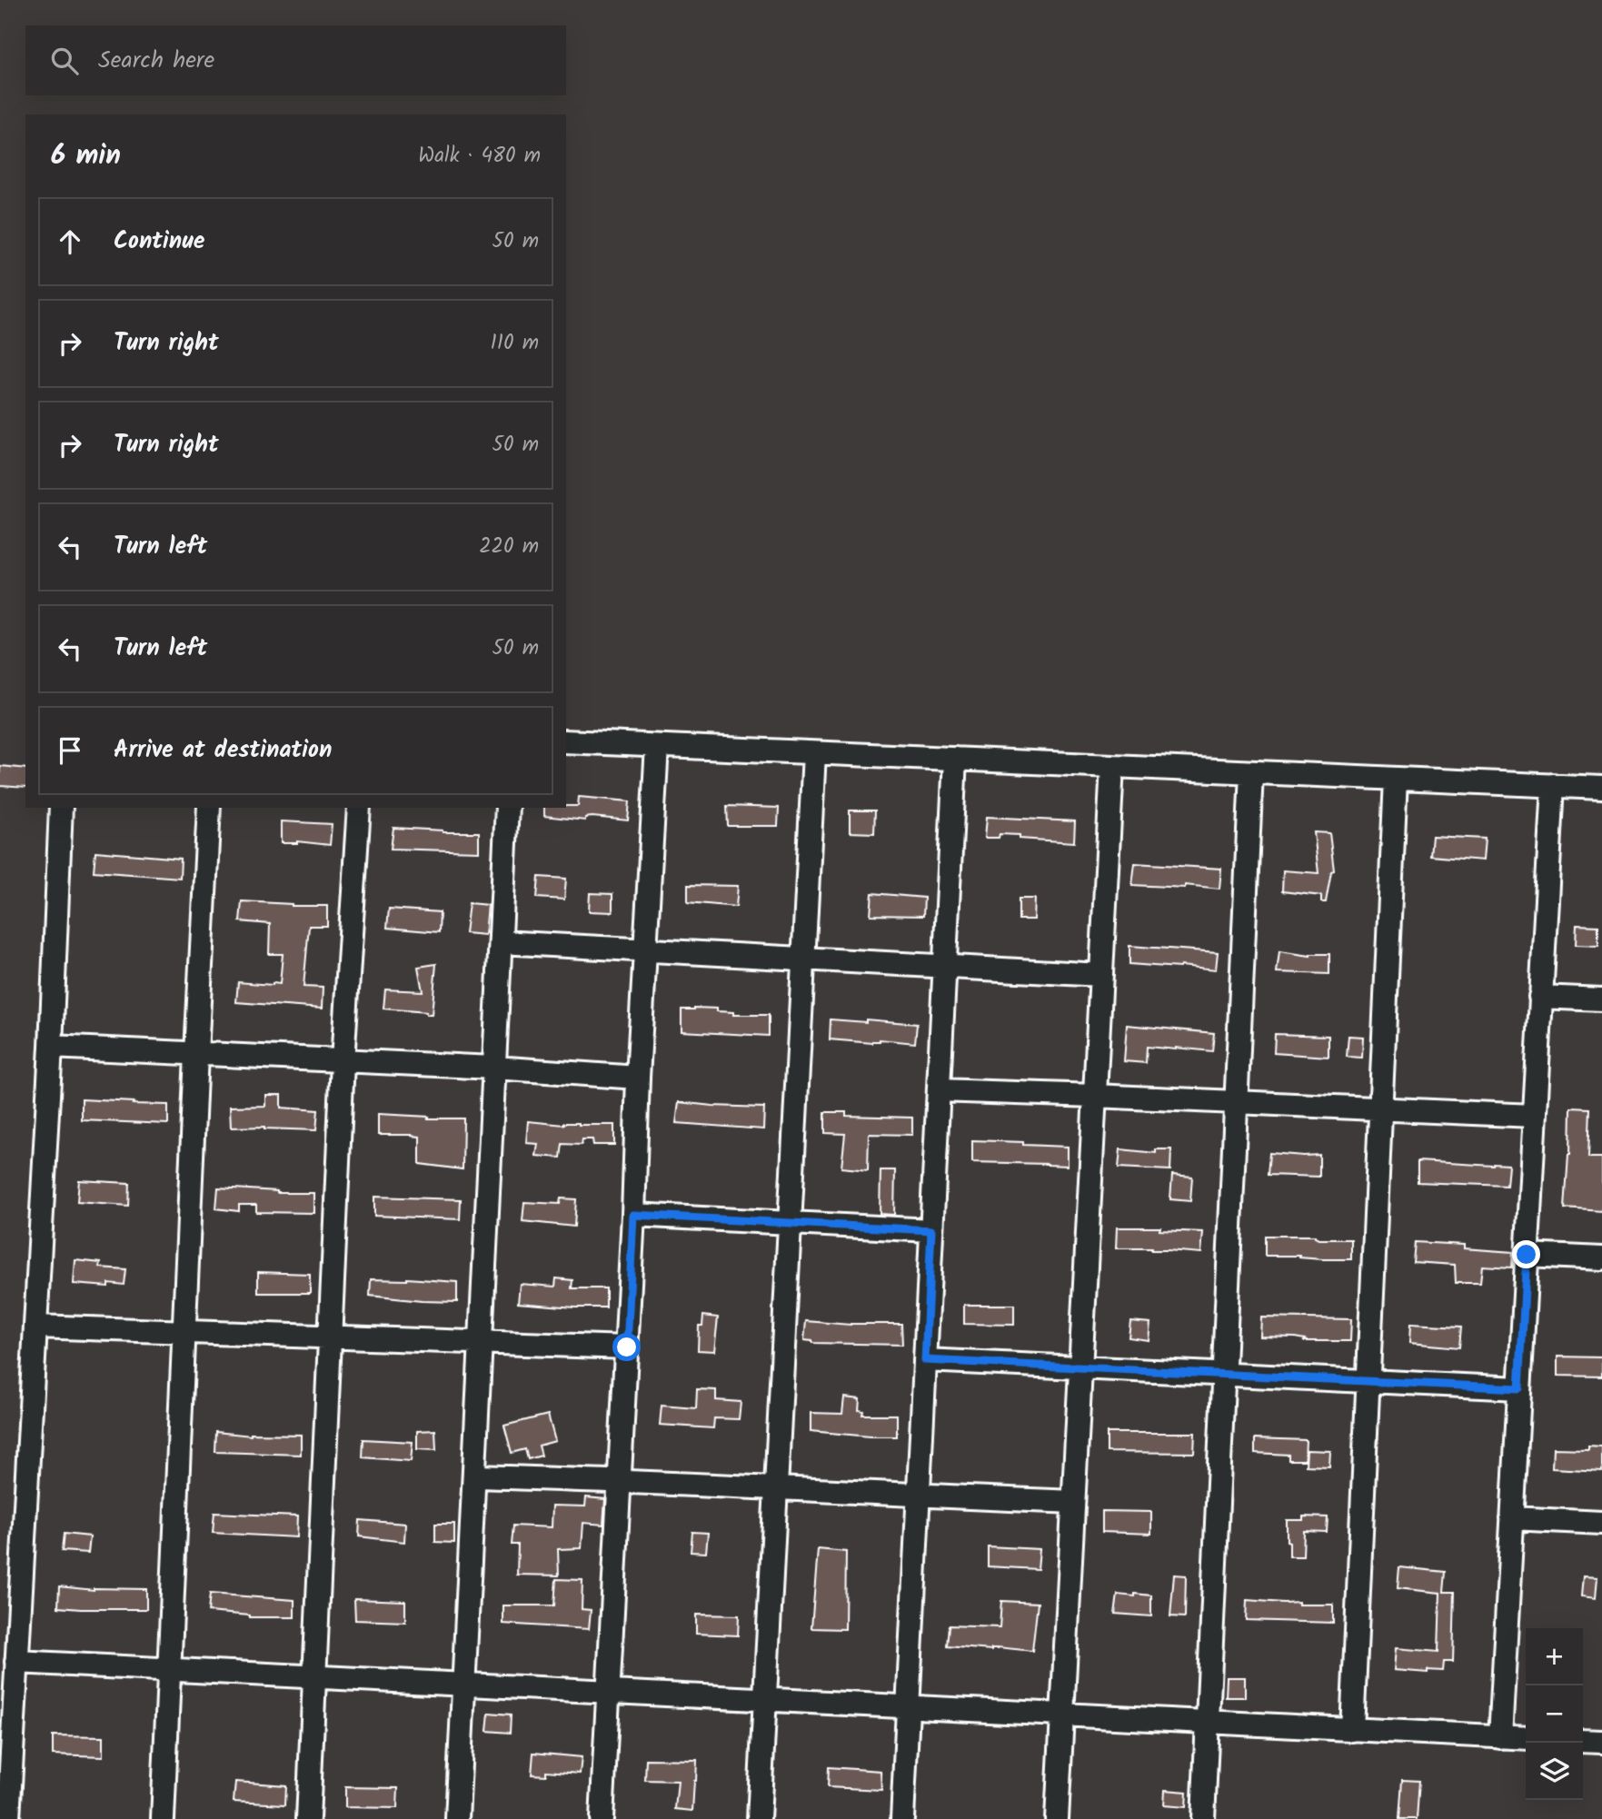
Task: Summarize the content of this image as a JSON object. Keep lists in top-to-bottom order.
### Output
{
  "page": {
    "search": "Search here",
    "heading": ["6 min", "Walk · 480 m"],
    "list": [
      ["Continue", "50 m"],
      ["Turn right", "110 m"],
      ["Turn right", "50 m"],
      ["Turn left", "220 m"],
      ["Turn left", "50 m"],
      "Arrive at destination"
    ],
    "map_buttons": ["+", "−"]
  }
}
